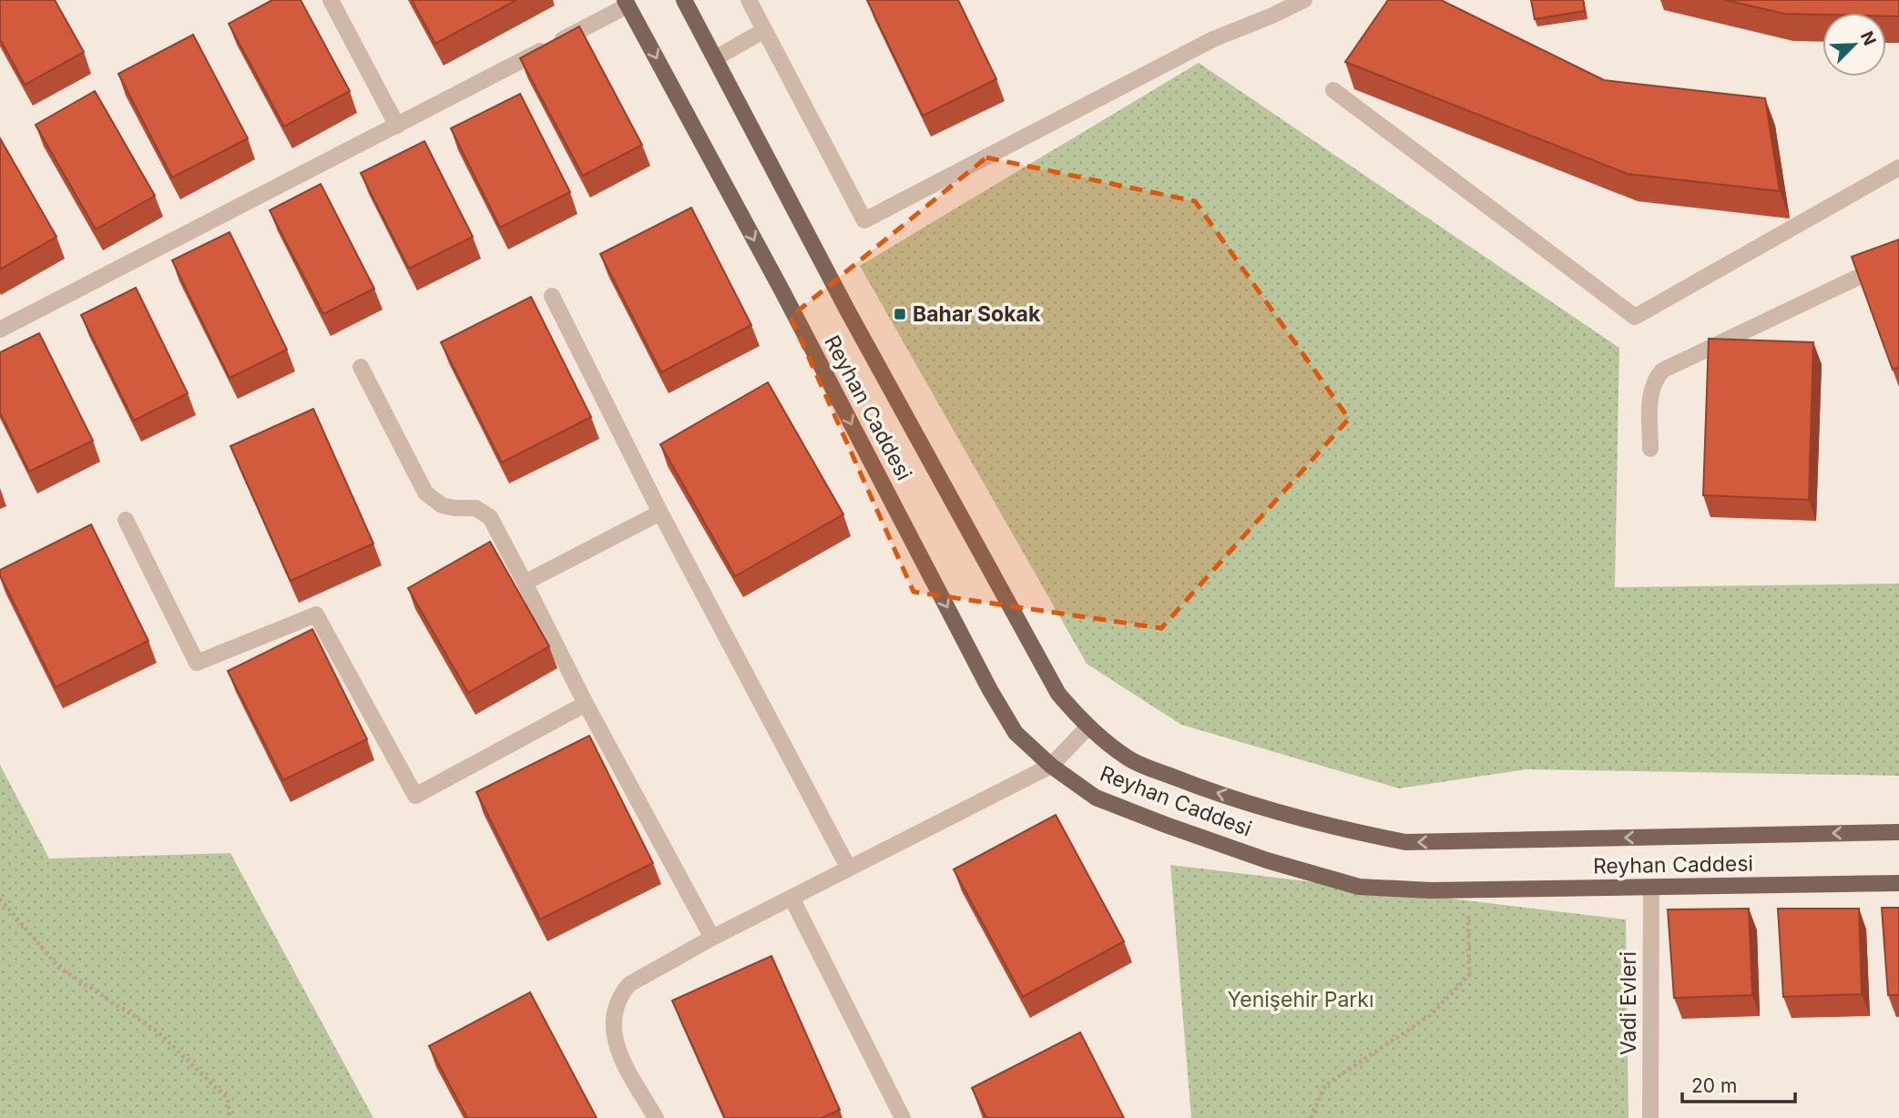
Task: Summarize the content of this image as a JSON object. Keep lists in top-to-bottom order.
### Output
{
  "streets": {
    "main road": ["Reyhan Caddesi"],
    "lane": ["Vadi Evleri"]
  },
  "crossings": [
    ["Reyhan Caddesi", "Vadi Evleri"]
  ],
  "parks": ["Yenişehir Parkı"],
  "places": {
    "transit": ["Bahar Sokak"]
  },
  "scale_bar": "20 m",
  "north": "top right"
}
